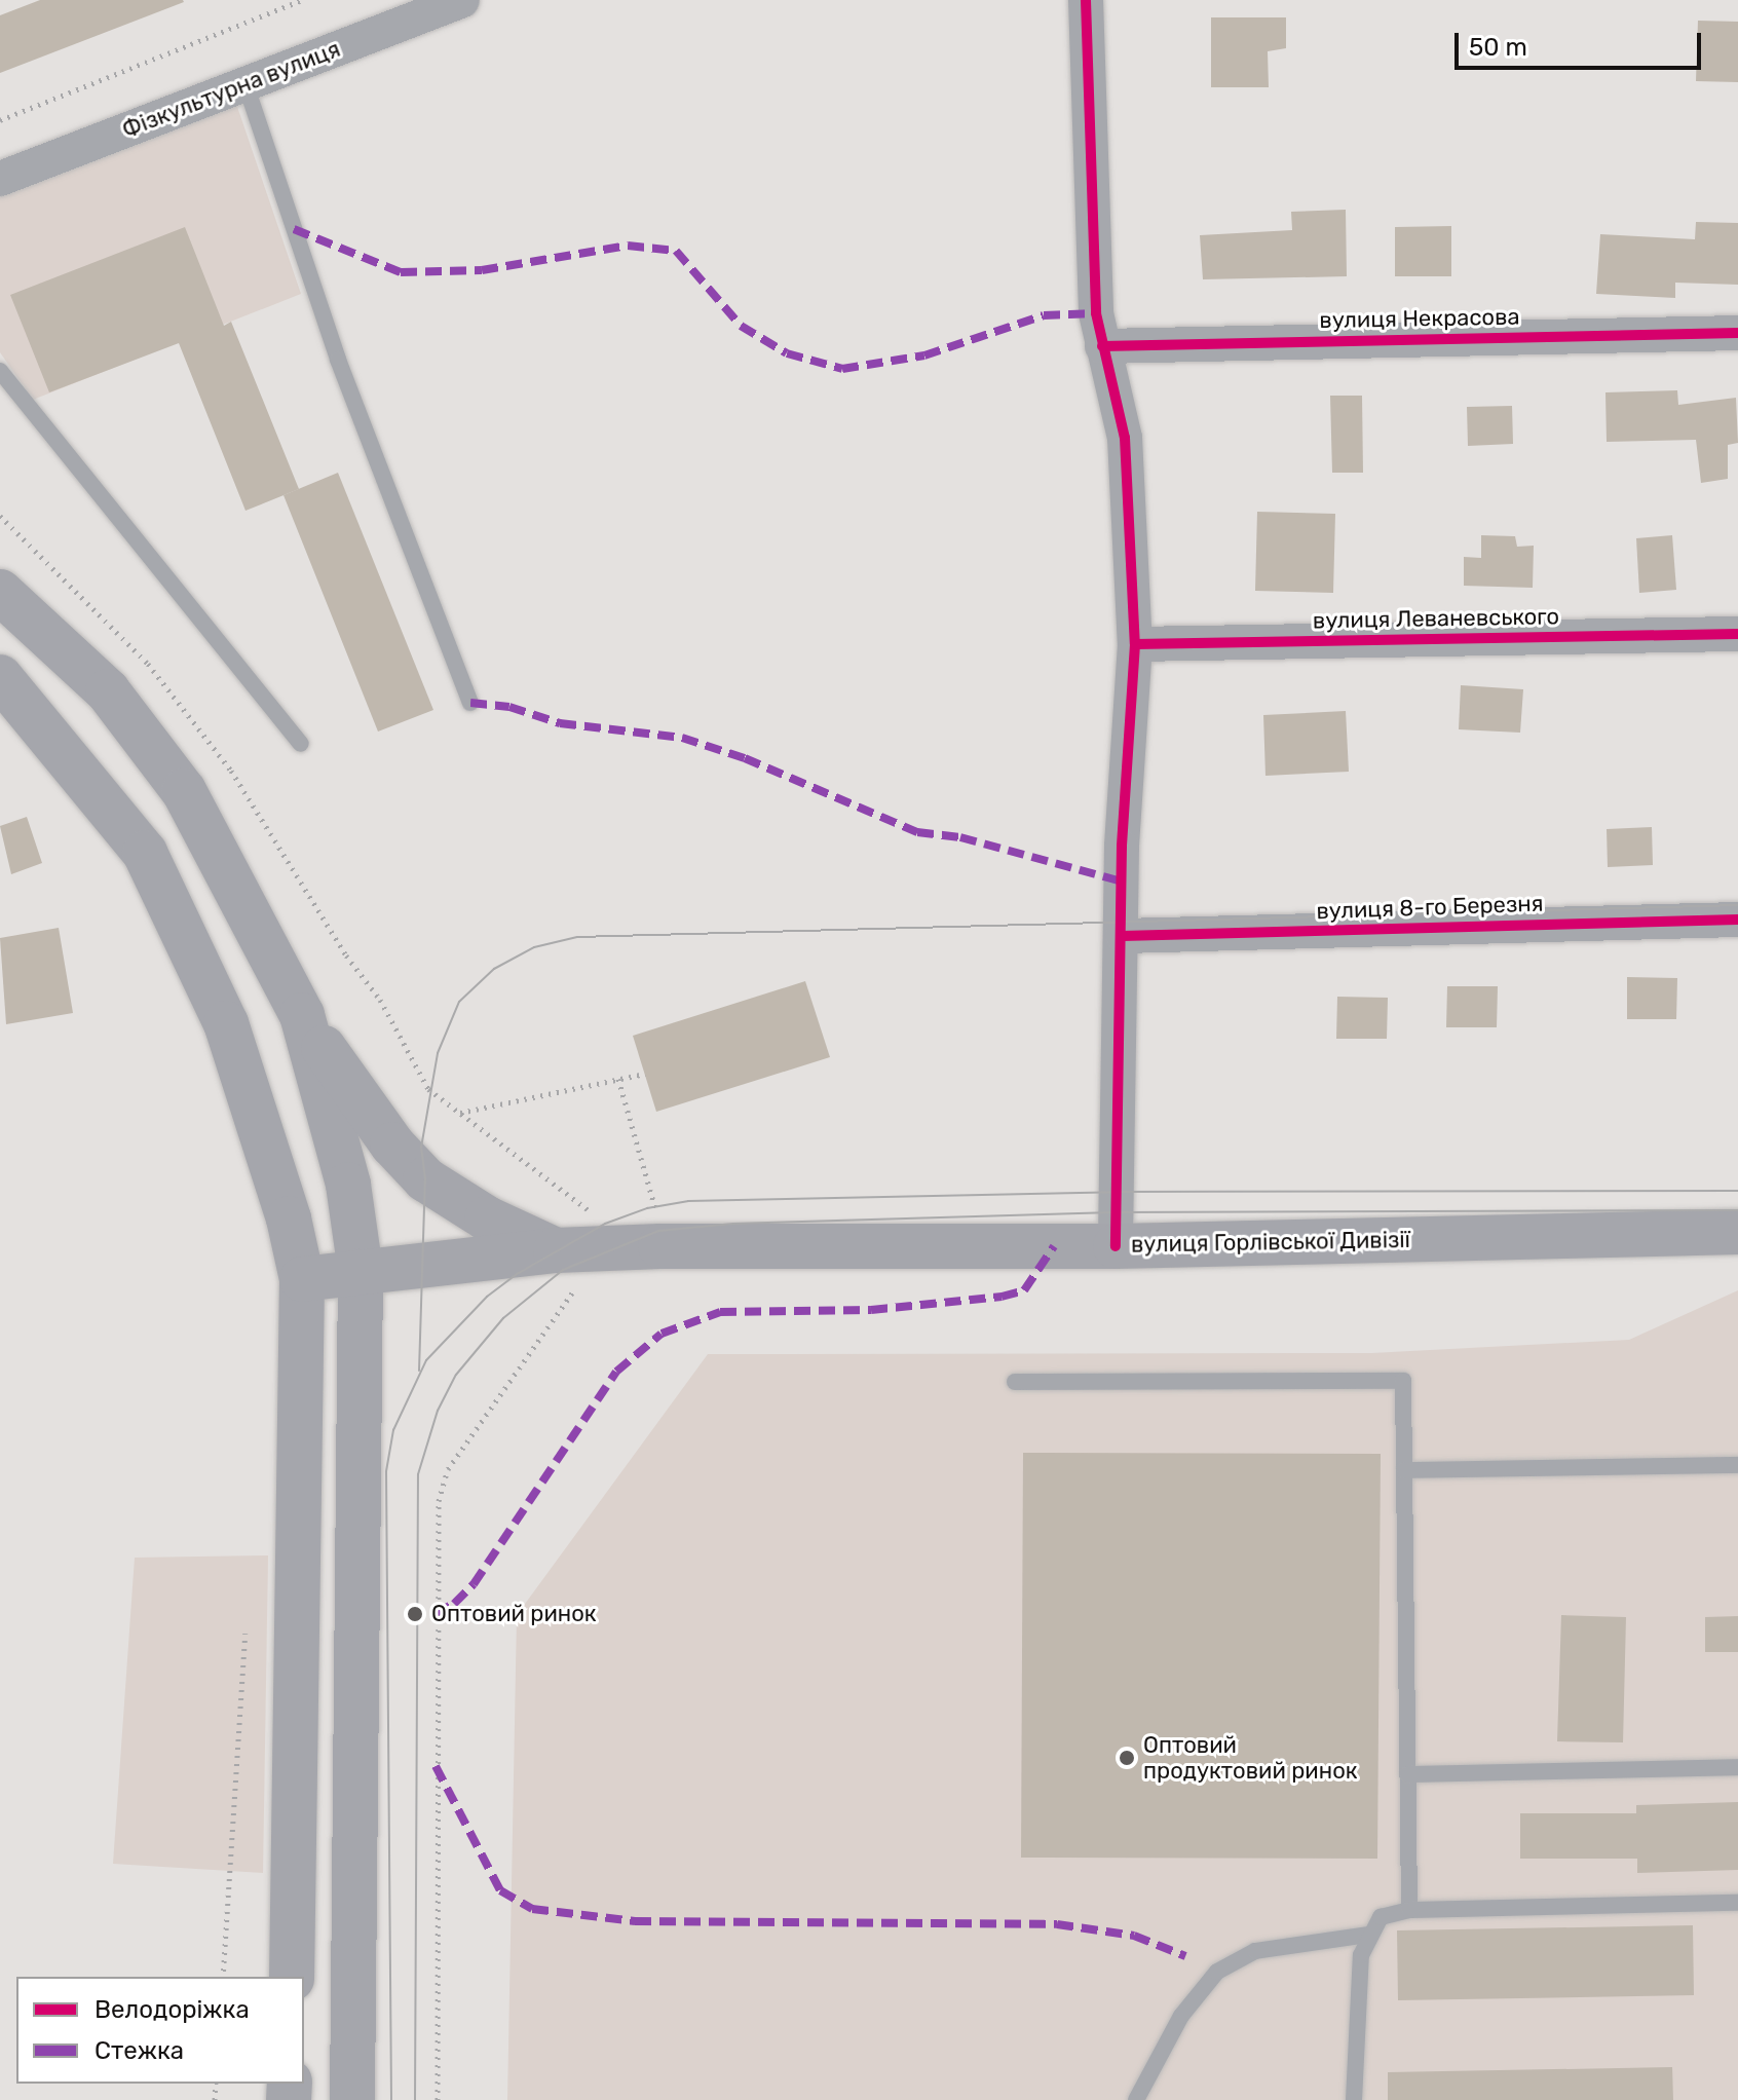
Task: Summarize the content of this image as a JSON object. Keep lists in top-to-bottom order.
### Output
{
  "streets": {
    "main road": ["вулиця Горлівської Дивізії"],
    "street": [
      "Фізкультурна вулиця",
      "вулиця Некрасова",
      "вулиця Леваневського",
      "вулиця 8-го Березня"
    ]
  },
  "places": ["Оптовий ринок", "Оптовий продуктовий ринок"],
  "legend": ["Велодоріжка", "Стежка"],
  "scale_bar": "50 m"
}
